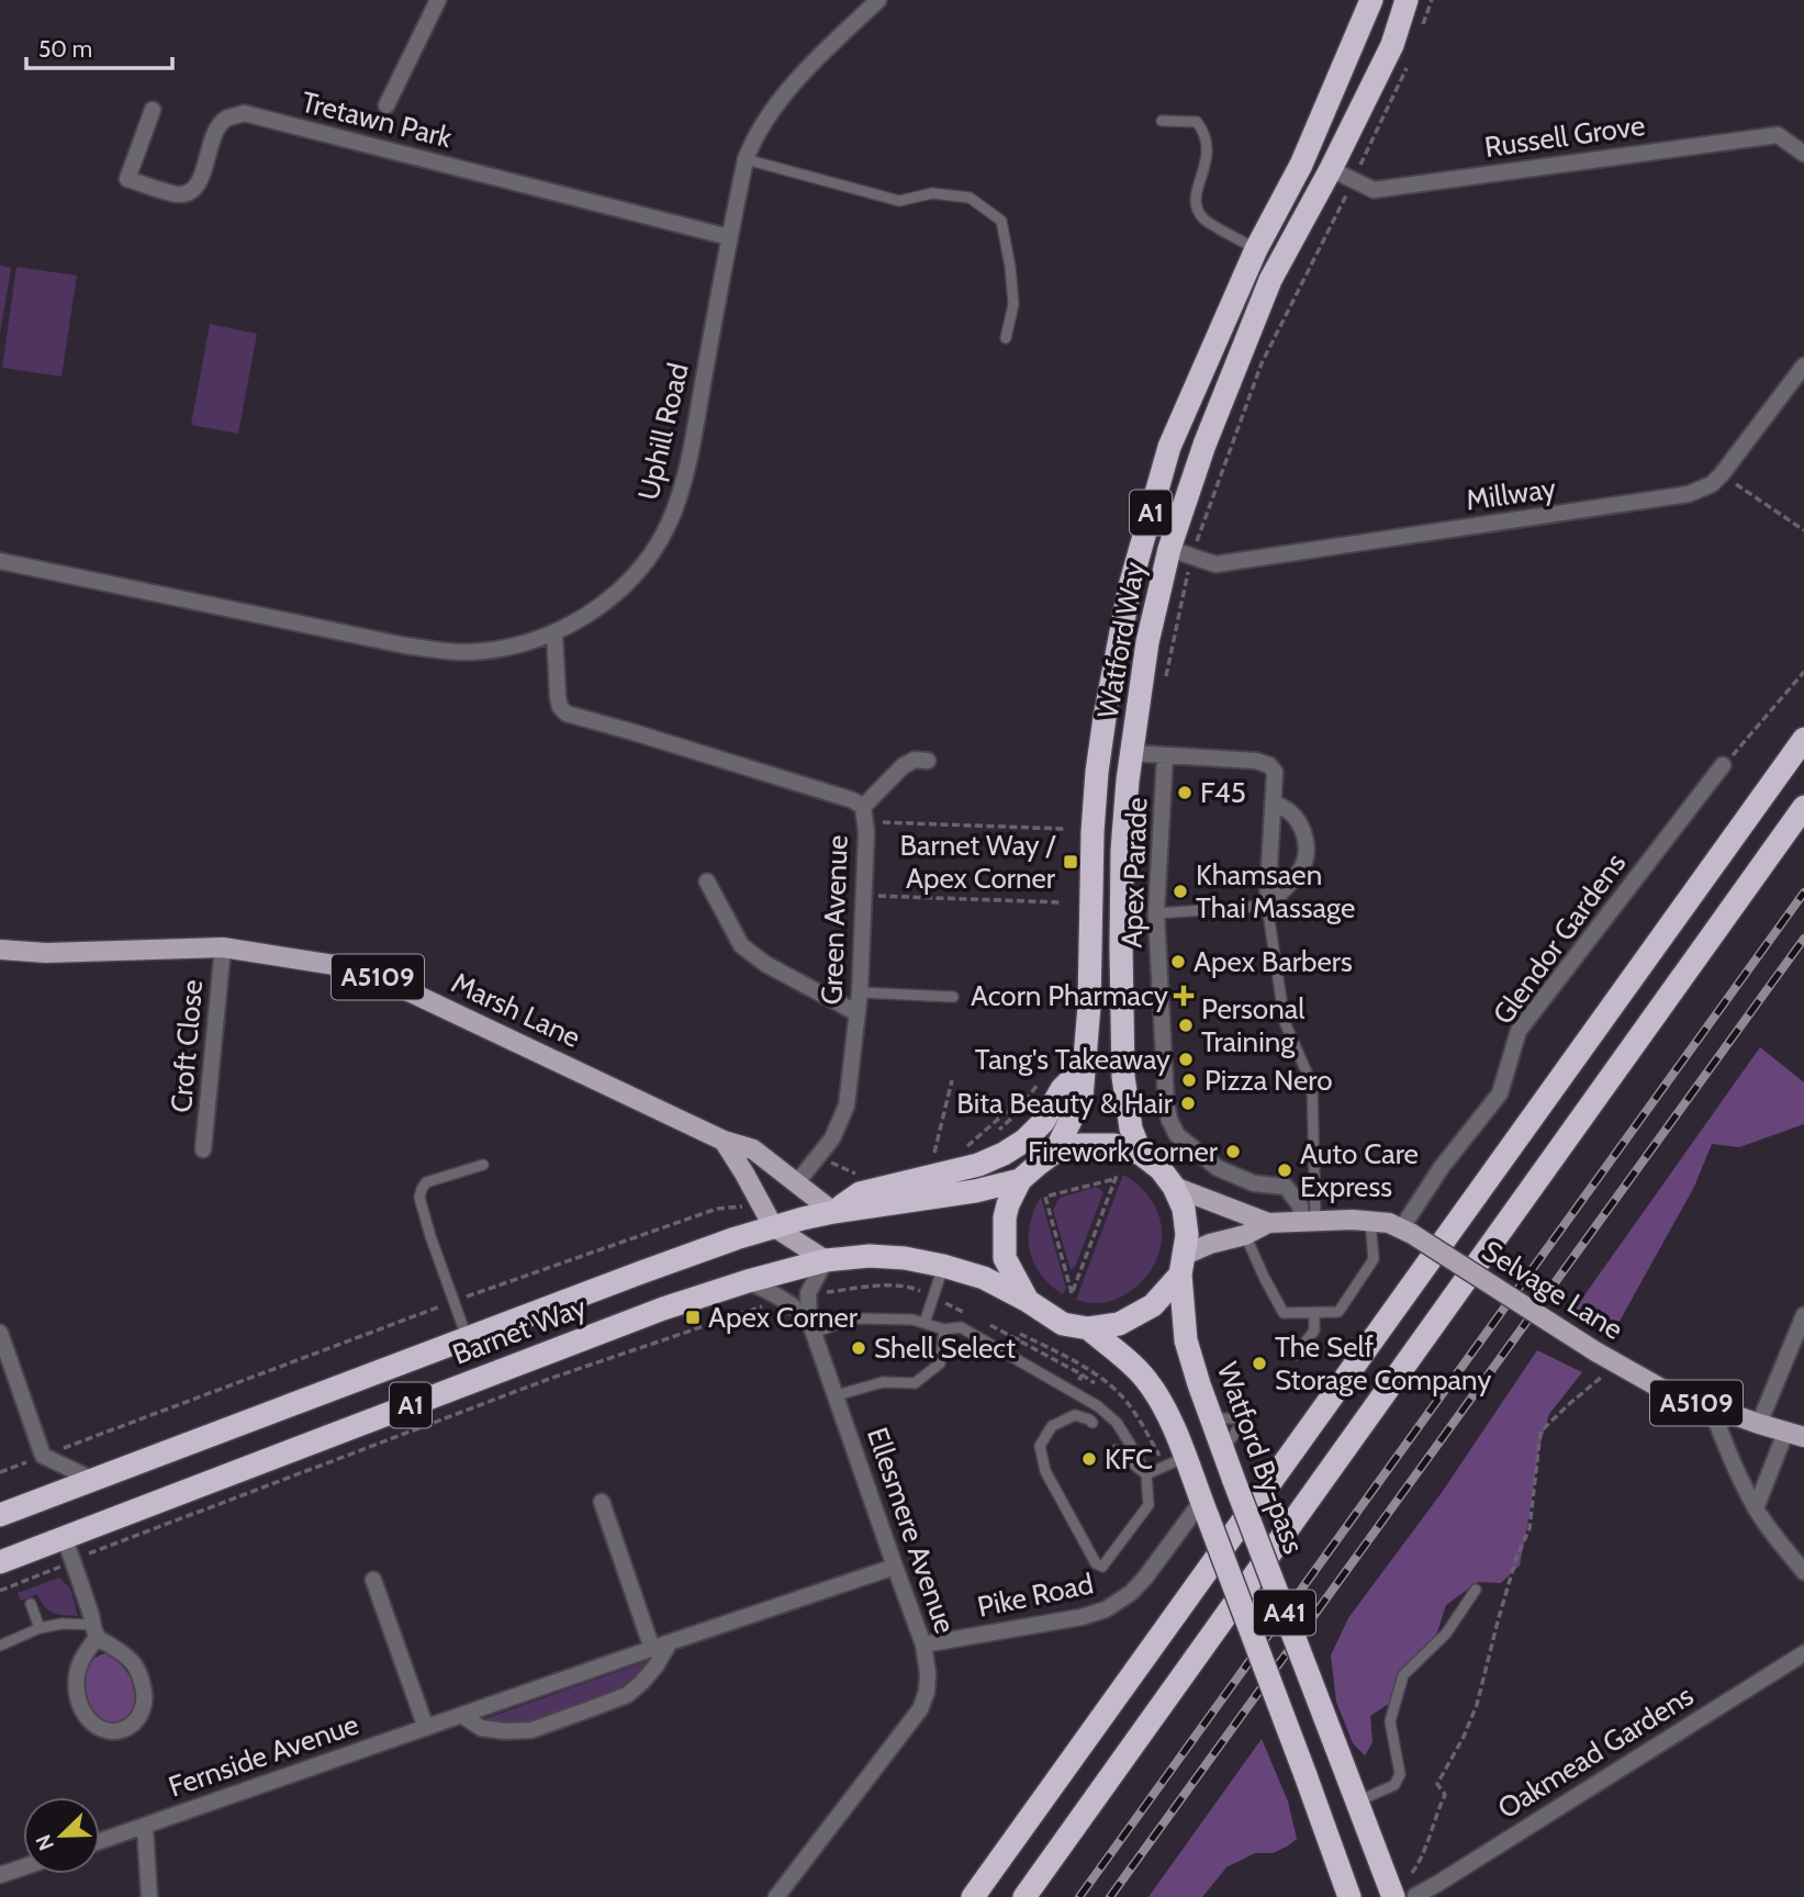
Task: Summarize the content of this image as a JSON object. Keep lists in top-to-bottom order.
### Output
{
  "streets": {
    "highway": [
      "A1",
      "Watford Way",
      "Barnet Way",
      "Watford By-pass",
      "A41"
    ],
    "main road": ["A5109", "Marsh Lane", "Selvage Lane"],
    "street": [
      "Tretawn Park",
      "Russell Grove",
      "Uphill Road",
      "Millway",
      "Apex Parade",
      "Green Avenue",
      "Glendor Gardens",
      "Croft Close",
      "Ellesmere Avenue",
      "Pike Road",
      "Oakmead Gardens",
      "Fernside Avenue"
    ]
  },
  "crossings": [
    ["Tretawn Park", "Uphill Road"],
    ["Russell Grove", "Watford Way"],
    ["Uphill Road", "Green Avenue"],
    ["Millway", "Watford Way"],
    ["A1", "Watford Way"],
    ["A1", "Marsh Lane"],
    ["A1", "Barnet Way"],
    ["Apex Parade", "Selvage Lane"],
    ["Green Avenue", "Marsh Lane"],
    ["Glendor Gardens", "Selvage Lane"],
    ["Marsh Lane", "Croft Close"],
    ["Marsh Lane", "Barnet Way"],
    ["Selvage Lane", "Watford By-pass"],
    ["Barnet Way", "Ellesmere Avenue"],
    ["Watford By-pass", "A41"],
    ["Ellesmere Avenue", "Pike Road"],
    ["Ellesmere Avenue", "Fernside Avenue"],
    ["Pike Road", "A41"],
    ["A41", "Oakmead Gardens"]
  ],
  "places": {
    "other": [
      "F45",
      "Khamsaen Thai Massage",
      "Apex Barbers",
      "Personal Training",
      "Tang's Takeaway",
      "Pizza Nero",
      "Bita Beauty & Hair",
      "Firework Corner",
      "Auto Care Express",
      "Shell Select",
      "The Self Storage Company",
      "KFC"
    ],
    "transit": ["Barnet Way / Apex Corner", "Apex Corner"],
    "health": ["Acorn Pharmacy"]
  },
  "scale_bar": "50 m",
  "north": "bottom left"
}
